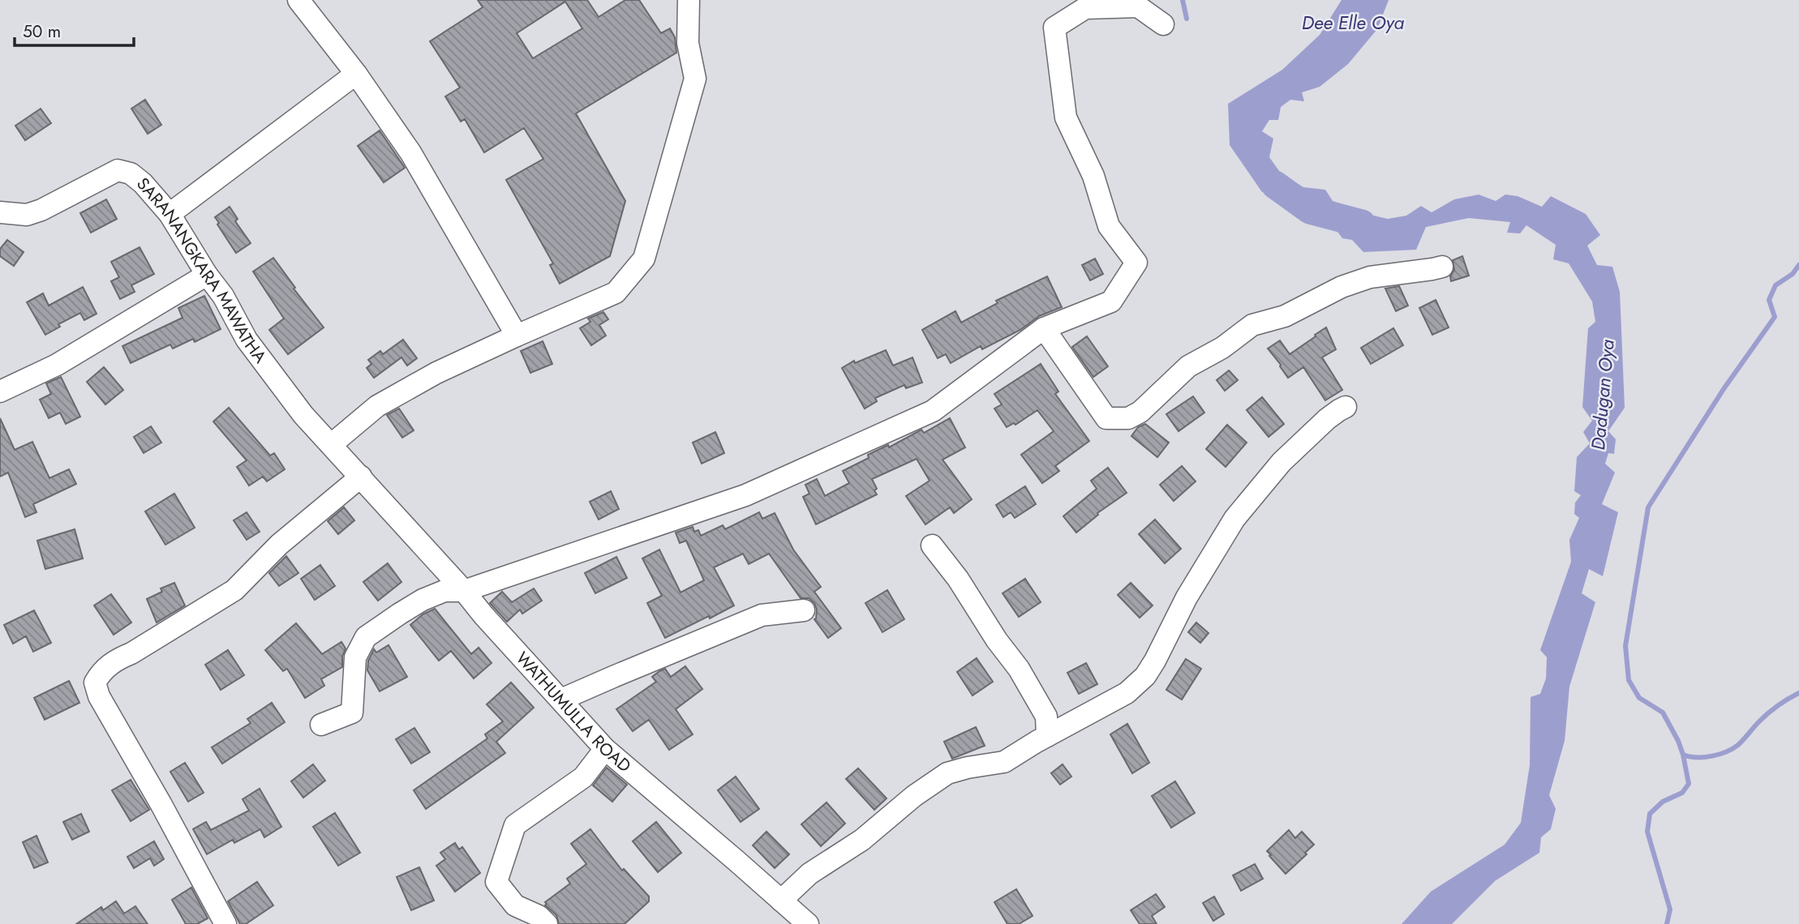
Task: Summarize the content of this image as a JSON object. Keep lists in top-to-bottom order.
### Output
{
  "streets": {
    "street": ["SARANANGKARA MAWATHA", "WATHUMULLA ROAD"]
  },
  "crossings": [
    ["SARANANGKARA MAWATHA", "WATHUMULLA ROAD"]
  ],
  "water": ["Dee Elle Oya", "Dadugan Oya"],
  "scale_bar": "50 m"
}
